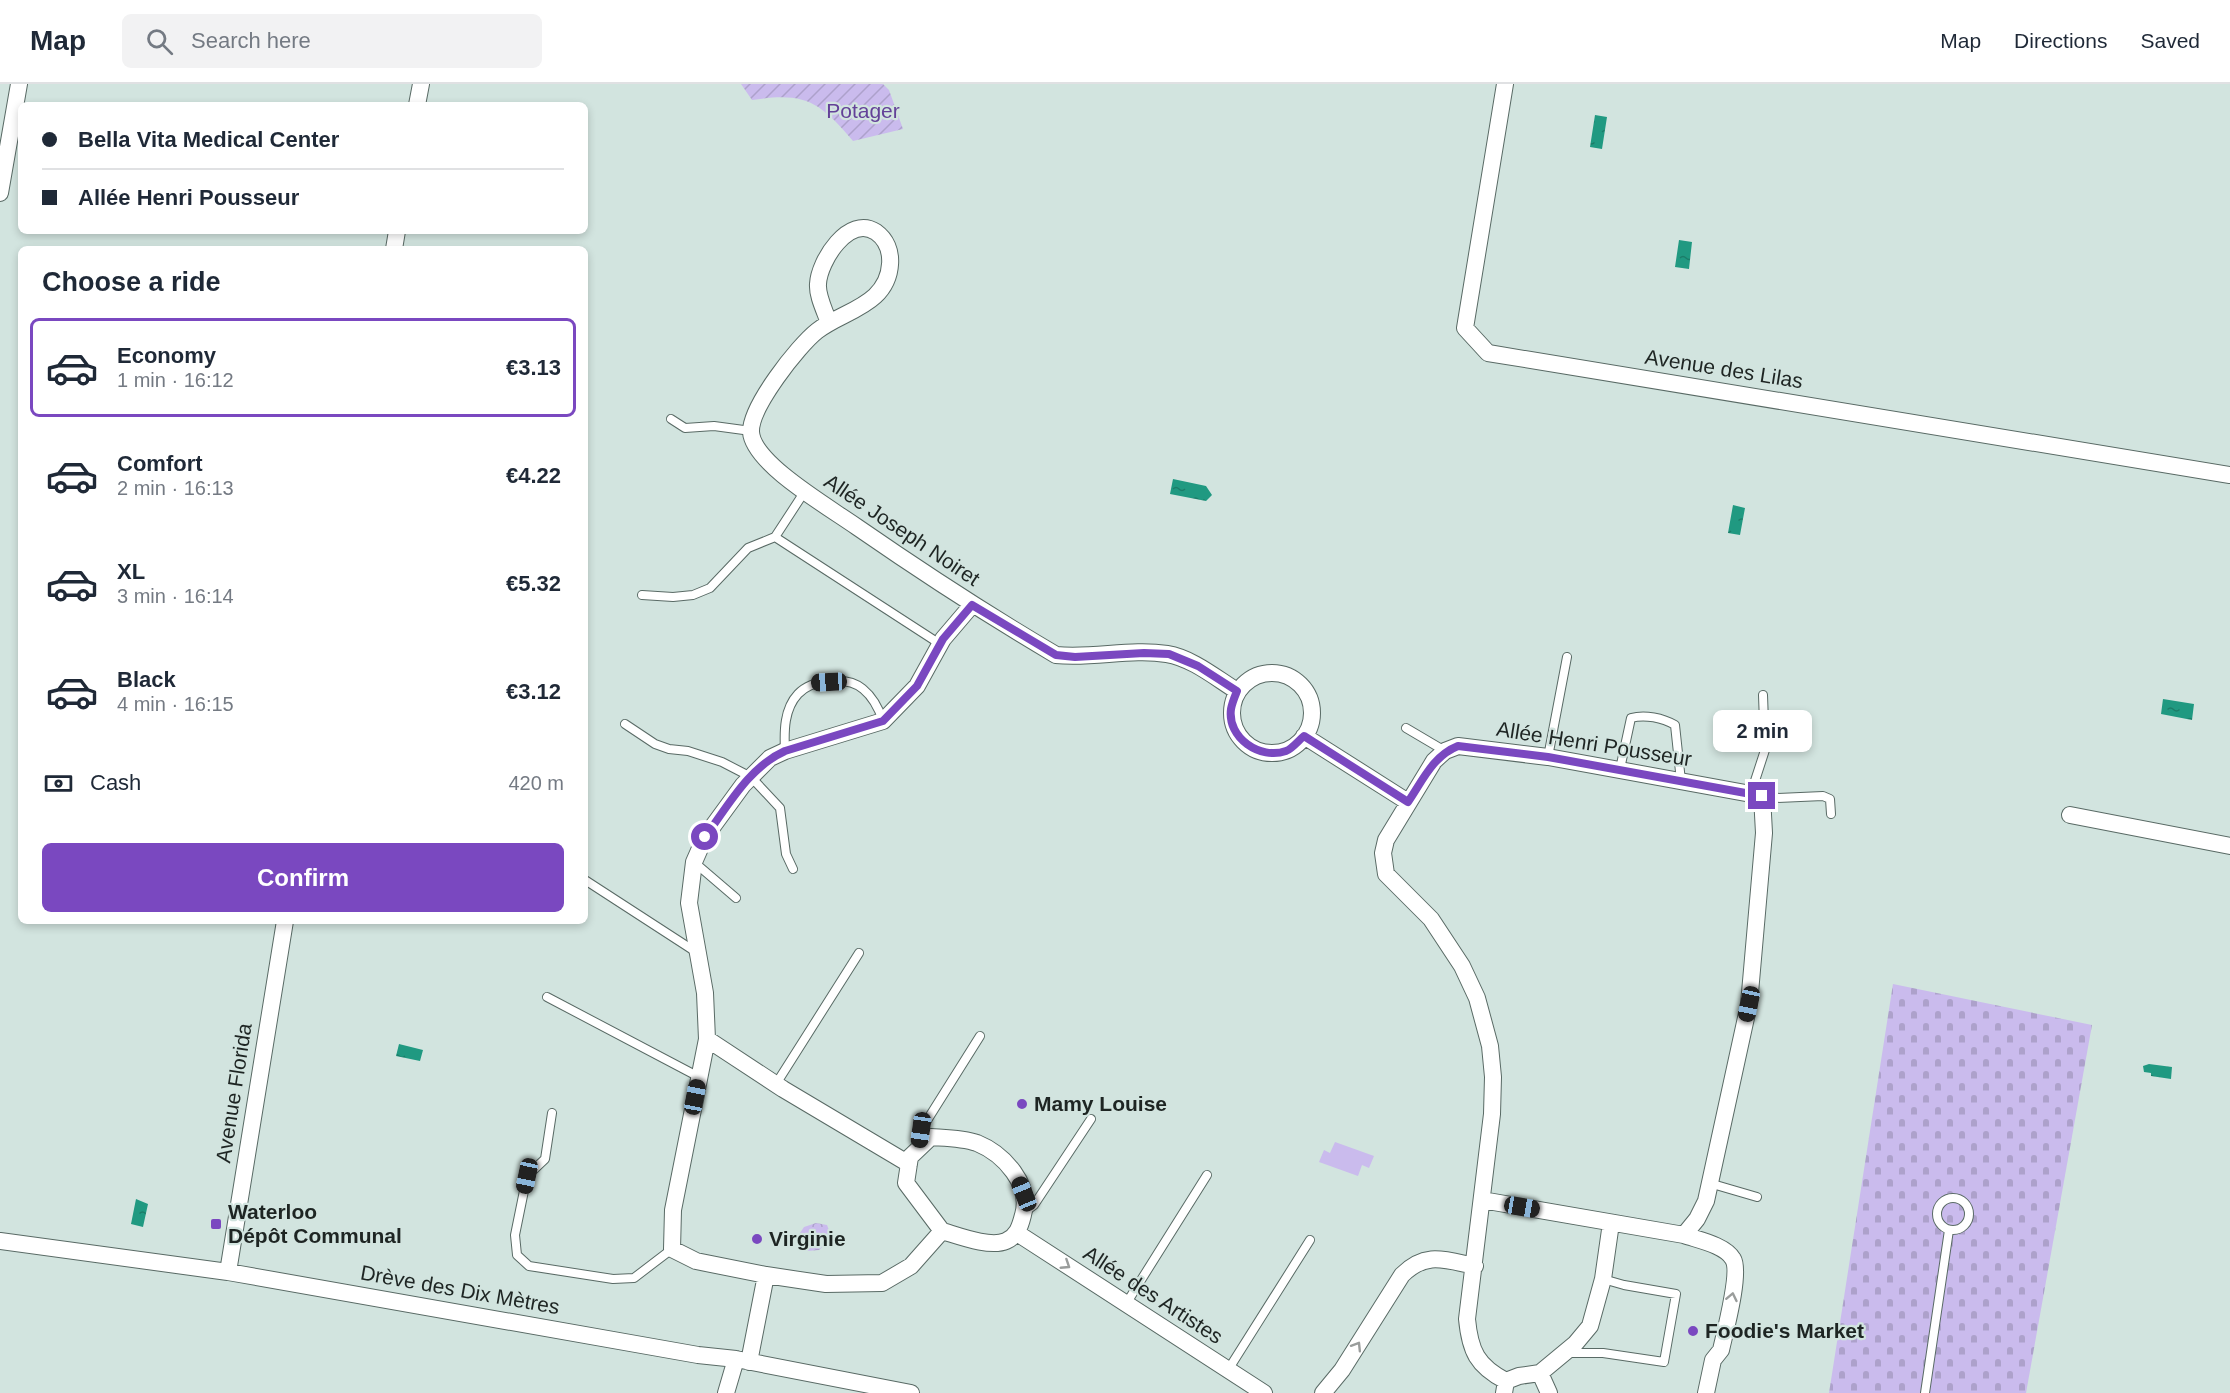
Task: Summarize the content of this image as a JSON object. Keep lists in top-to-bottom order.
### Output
{
  "streets": {
    "street": [
      "Avenue des Lilas",
      "Allée Joseph Noiret",
      "Allée Henri Pousseur",
      "Avenue Florida",
      "Drève des Dix Mètres",
      "Allée des Artistes"
    ]
  },
  "crossings": [
    ["Avenue Florida", "Drève des Dix Mètres"]
  ],
  "one_way": ["Allée des Artistes"],
  "parks": ["Potager"],
  "places": {
    "other": ["Mamy Louise", "Virginie", "Foodie's Market"],
    "transit": ["Waterloo Dépôt Communal"]
  },
  "page": {
    "header": "Map",
    "search": "Search here",
    "nav": ["Map", "Directions", "Saved"],
    "banner": ["Bella Vita Medical Center", "Allée Henri Pousseur"],
    "heading": "Choose a ride",
    "list": [
      {
        "name": "Economy",
        "note": "1 min · 16:12",
        "value": "€3.13"
      },
      {
        "name": "Comfort",
        "note": "2 min · 16:13",
        "value": "€4.22"
      },
      {
        "name": "XL",
        "note": "3 min · 16:14",
        "value": "€5.32"
      },
      {
        "name": "Black",
        "note": "4 min · 16:15",
        "value": "€3.12"
      }
    ],
    "bubble": "2 min",
    "pay": ["Cash", "420 m"],
    "buttons": "Confirm"
  }
}
